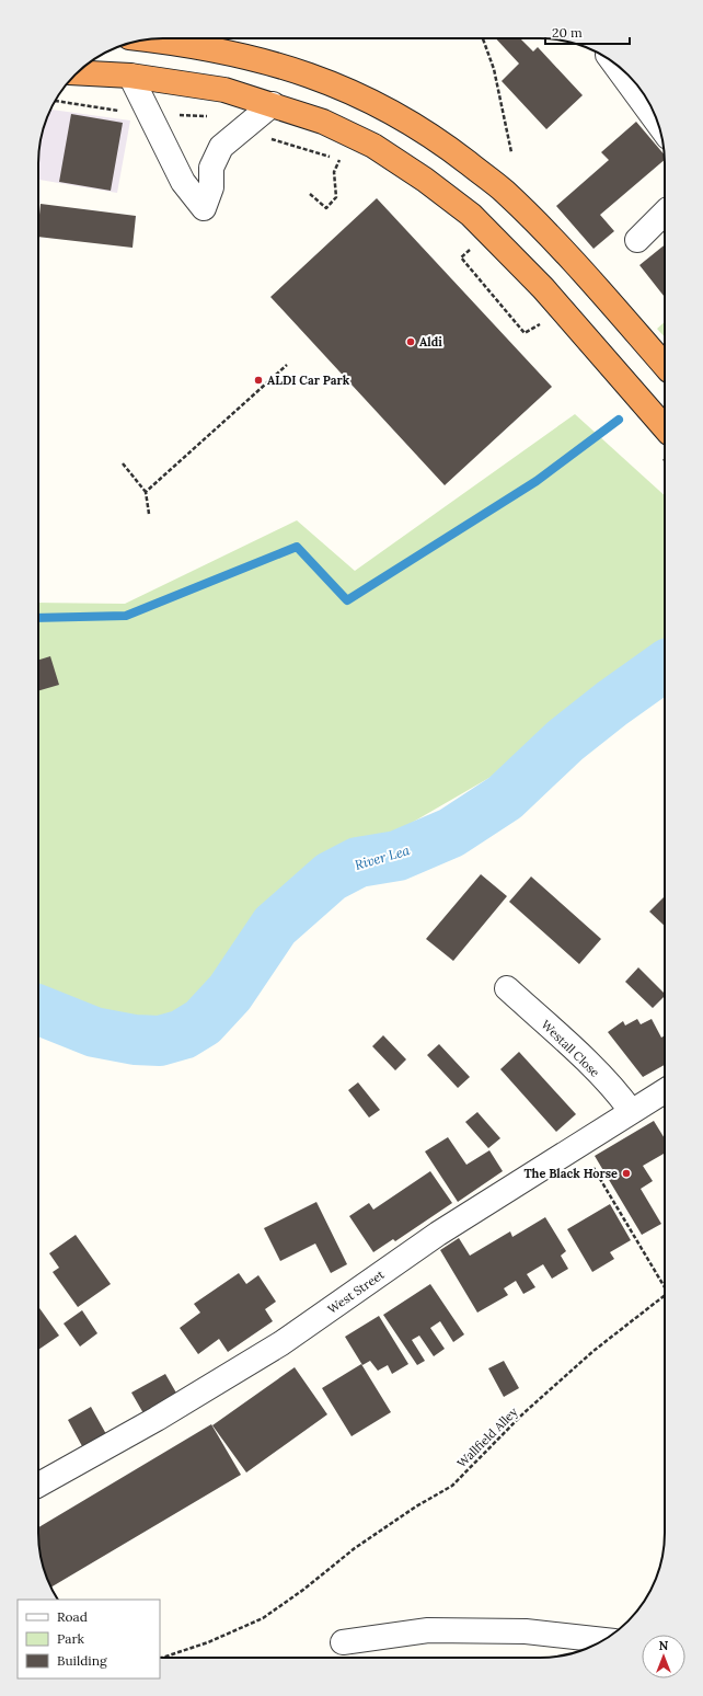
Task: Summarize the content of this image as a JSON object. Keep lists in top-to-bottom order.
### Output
{
  "streets": {
    "street": ["Westall Close", "West Street"],
    "path": ["Wallfield Alley"]
  },
  "crossings": [
    ["Westall Close", "West Street"],
    ["West Street", "Wallfield Alley"]
  ],
  "water": ["River Lea"],
  "places": ["Aldi", "ALDI Car Park", "The Black Horse"],
  "legend": ["Road", "Park", "Building"],
  "scale_bar": "20 m",
  "north": "top"
}
